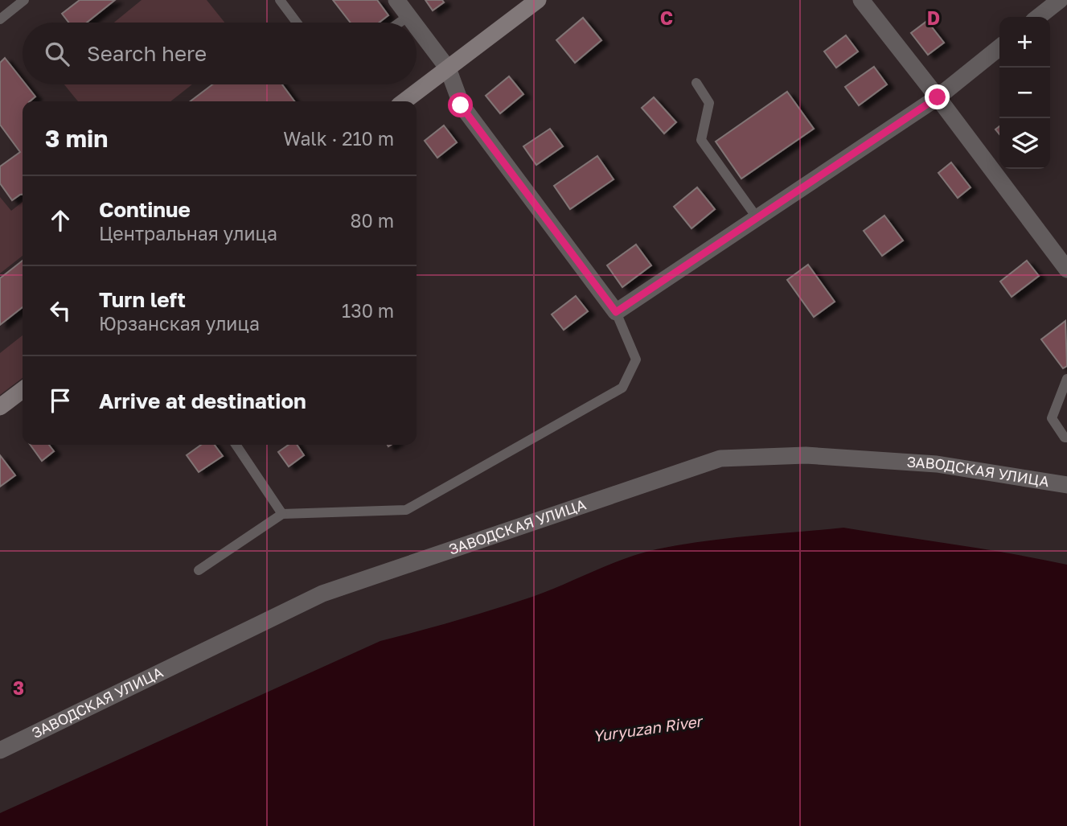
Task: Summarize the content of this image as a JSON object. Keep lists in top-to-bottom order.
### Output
{
  "streets": {
    "street": ["ЗАВОДСКАЯ УЛИЦА"]
  },
  "water": ["Yuryuzan River"],
  "page": {
    "map_buttons": ["+", "−"],
    "search": "Search here",
    "heading": ["3 min", "Walk · 210 m"],
    "list": [
      ["Continue", "Центральная улица", "80 m"],
      ["Turn left", "Юрзанская улица", "130 m"],
      "Arrive at destination"
    ]
  },
  "grid": {
    "columns": ["C", "D"],
    "rows": ["3"]
  }
}
